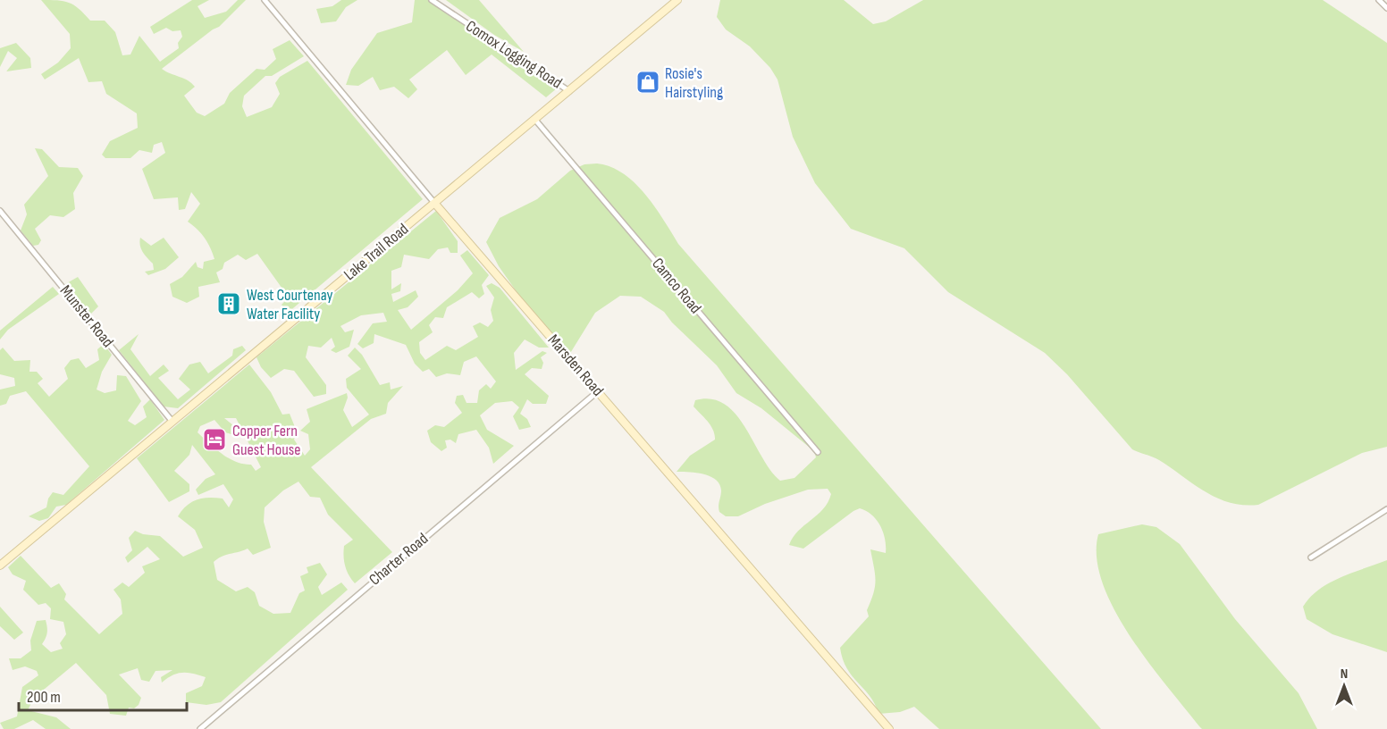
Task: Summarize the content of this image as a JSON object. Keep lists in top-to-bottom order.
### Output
{
  "streets": {
    "street": [
      "Comox Logging Road",
      "Lake Trail Road",
      "Camco Road",
      "Munster Road",
      "Marsden Road",
      "Charter Road"
    ]
  },
  "crossings": [
    ["Comox Logging Road", "Lake Trail Road"],
    ["Lake Trail Road", "Camco Road"],
    ["Lake Trail Road", "Munster Road"],
    ["Lake Trail Road", "Marsden Road"],
    ["Marsden Road", "Charter Road"]
  ],
  "places": {
    "shop": ["Rosie's Hairstyling"],
    "building": ["West Courtenay Water Facility"],
    "hotel": ["Copper Fern Guest House"]
  },
  "scale_bar": "200 m",
  "north": "top"
}
